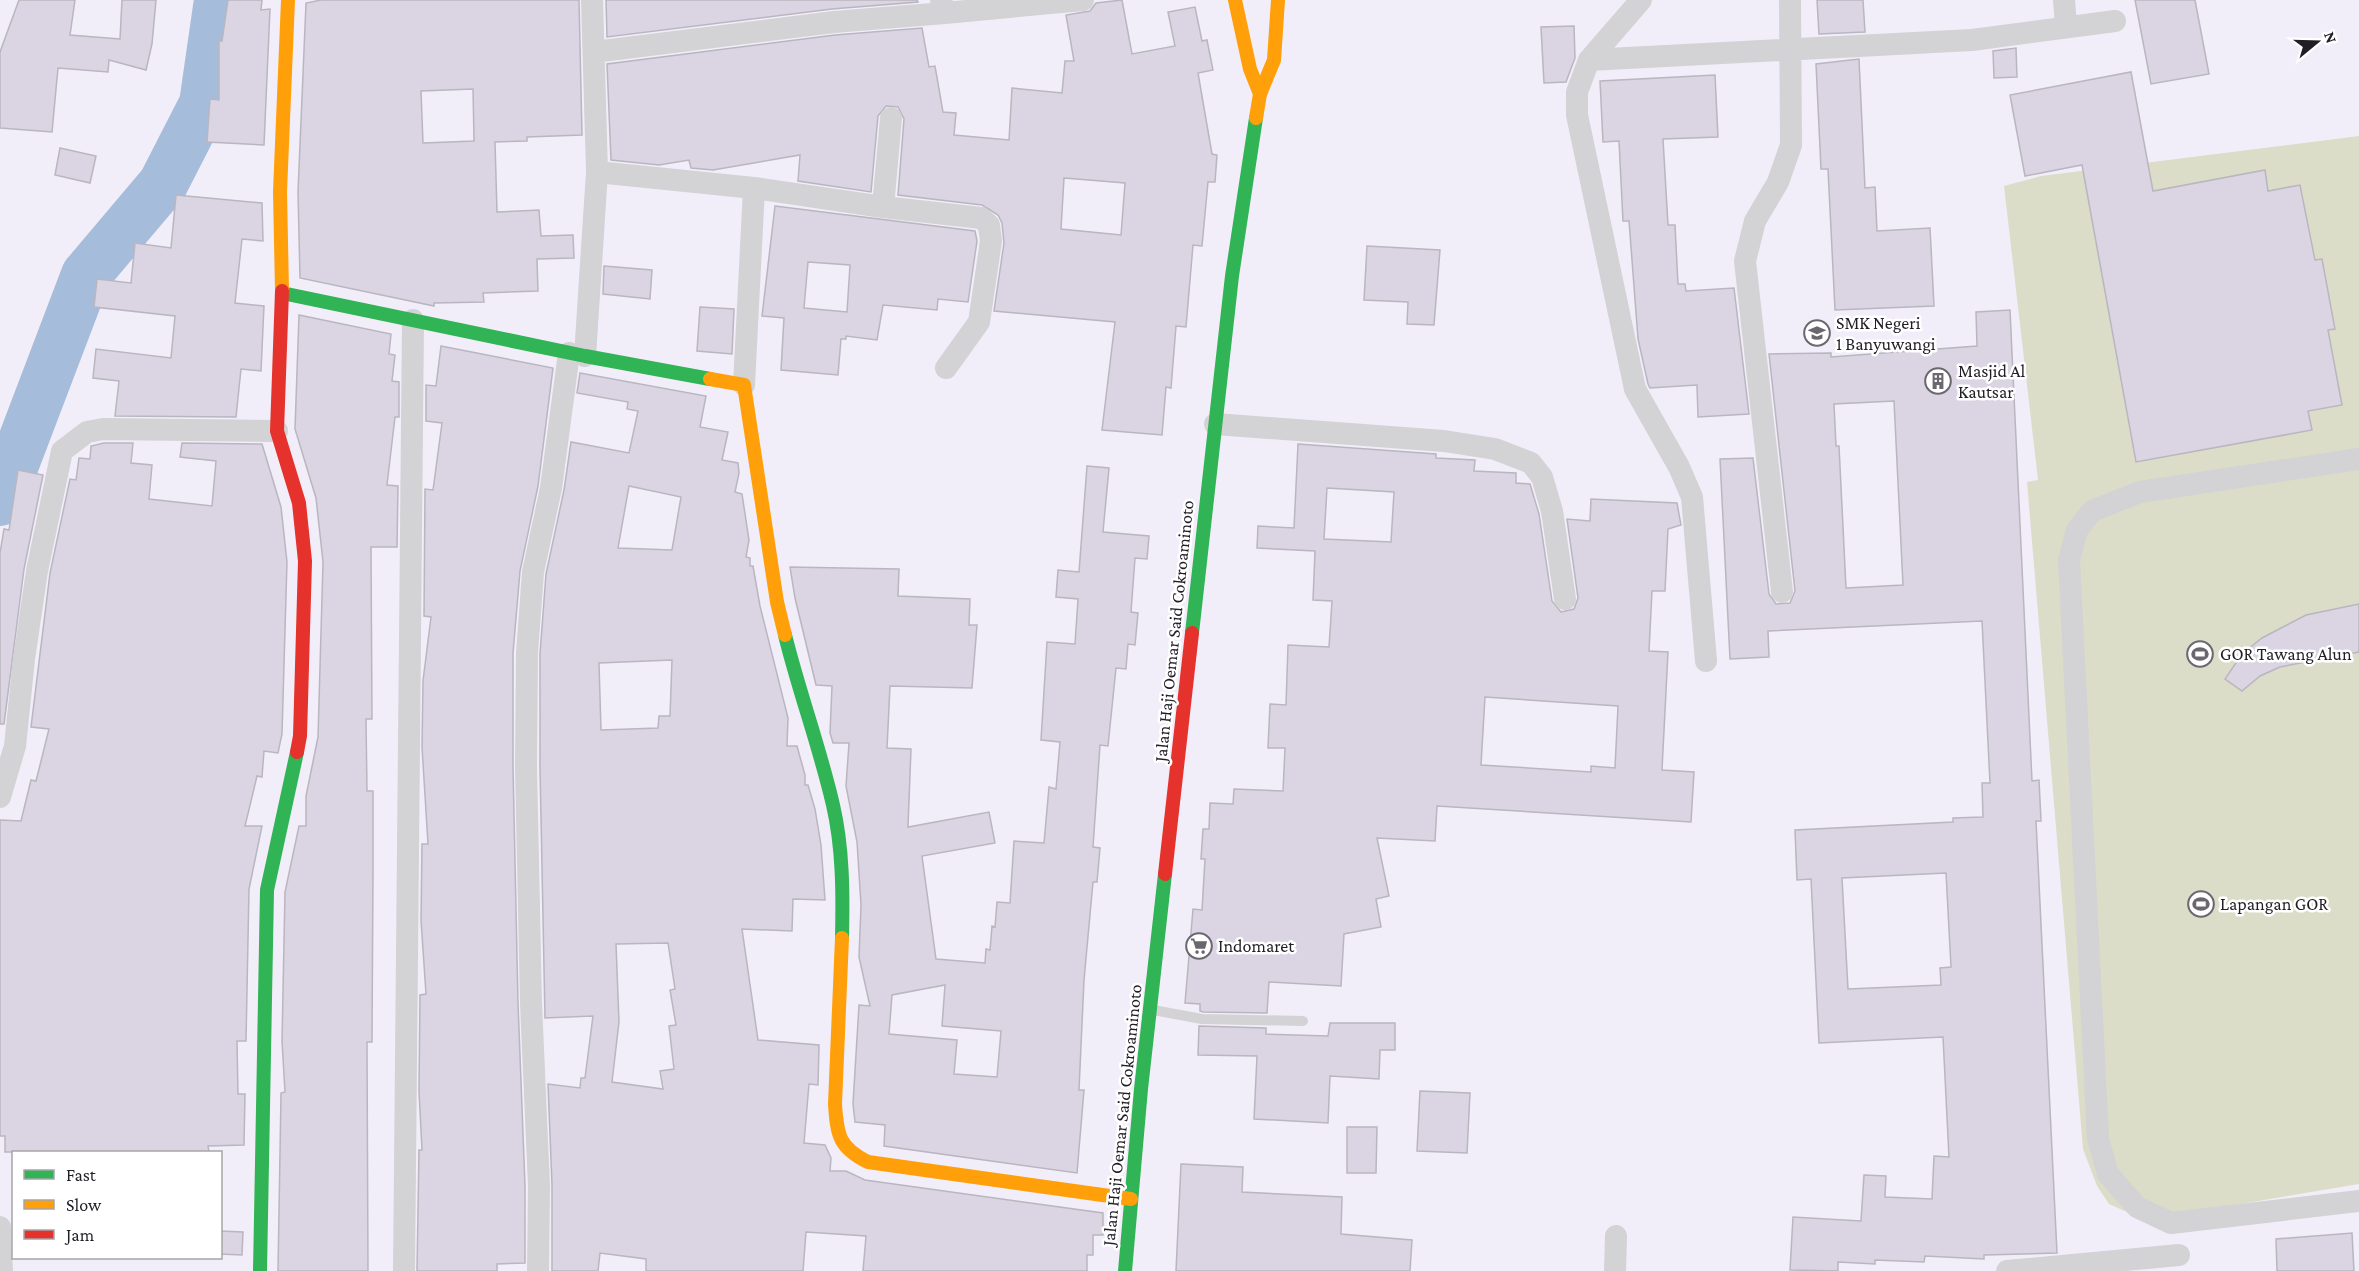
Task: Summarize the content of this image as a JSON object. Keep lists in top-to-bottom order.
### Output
{
  "streets": {
    "street": ["Jalan Haji Oemar Said Cokroaminoto"]
  },
  "places": {
    "school or university": ["SMK Negeri 1 Banyuwangi"],
    "building": ["Masjid Al Kautsar"],
    "sports": ["GOR Tawang Alun", "Lapangan GOR"],
    "supermarket": ["Indomaret"]
  },
  "legend": ["Fast", "Slow", "Jam"],
  "north": "right"
}
